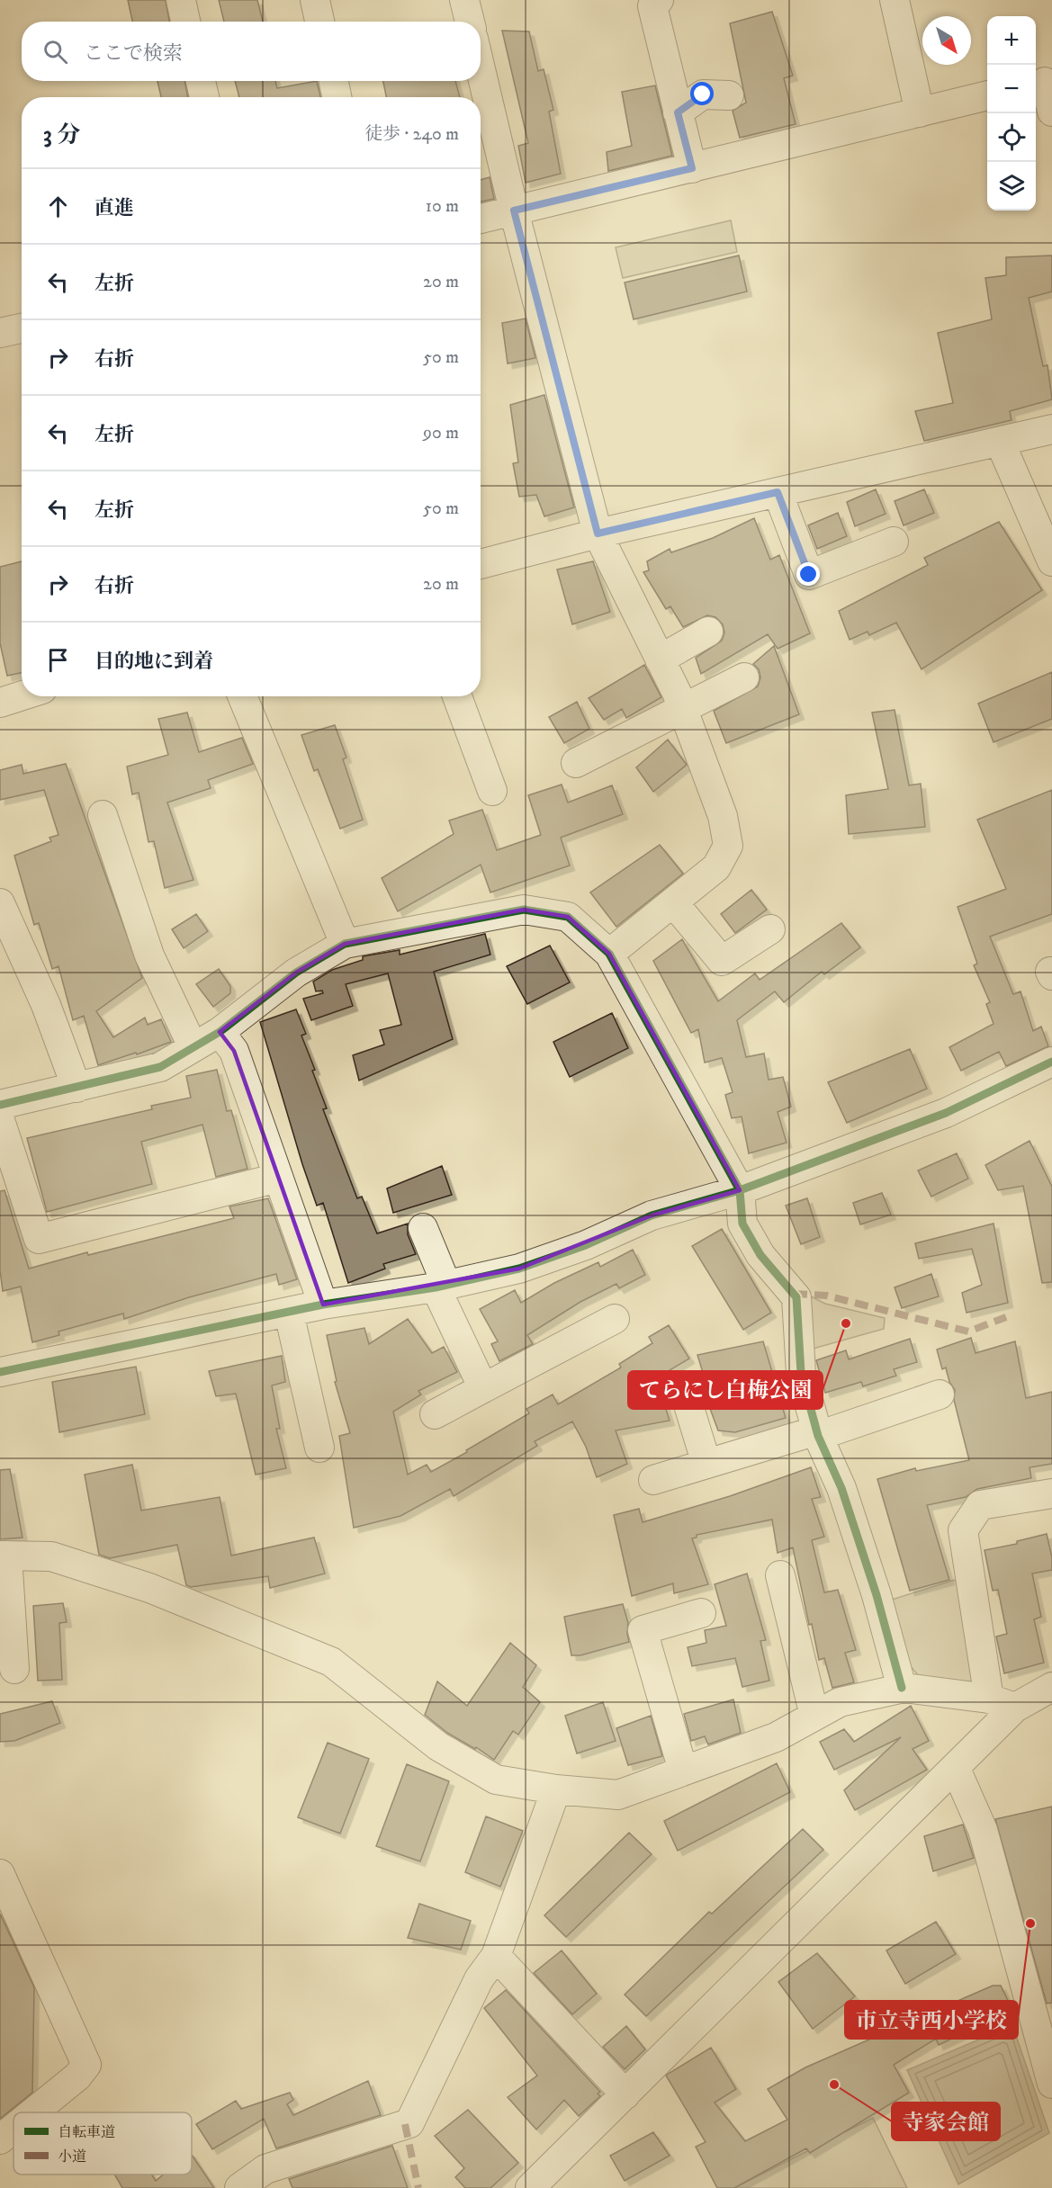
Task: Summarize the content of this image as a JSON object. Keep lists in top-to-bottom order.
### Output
{
  "places": ["てらにし白梅公園", "市立寺西小学校", "寺家会館"],
  "legend": ["自転車道", "小道"],
  "north": "bottom right",
  "page": {
    "map_buttons": ["+", "−"],
    "search": "ここで検索",
    "heading": ["3 分", "徒歩 · 240 m"],
    "list": [
      ["直進", "10 m"],
      ["左折", "20 m"],
      ["右折", "50 m"],
      ["左折", "90 m"],
      ["左折", "50 m"],
      ["右折", "20 m"],
      "目的地に到着"
    ]
  }
}
